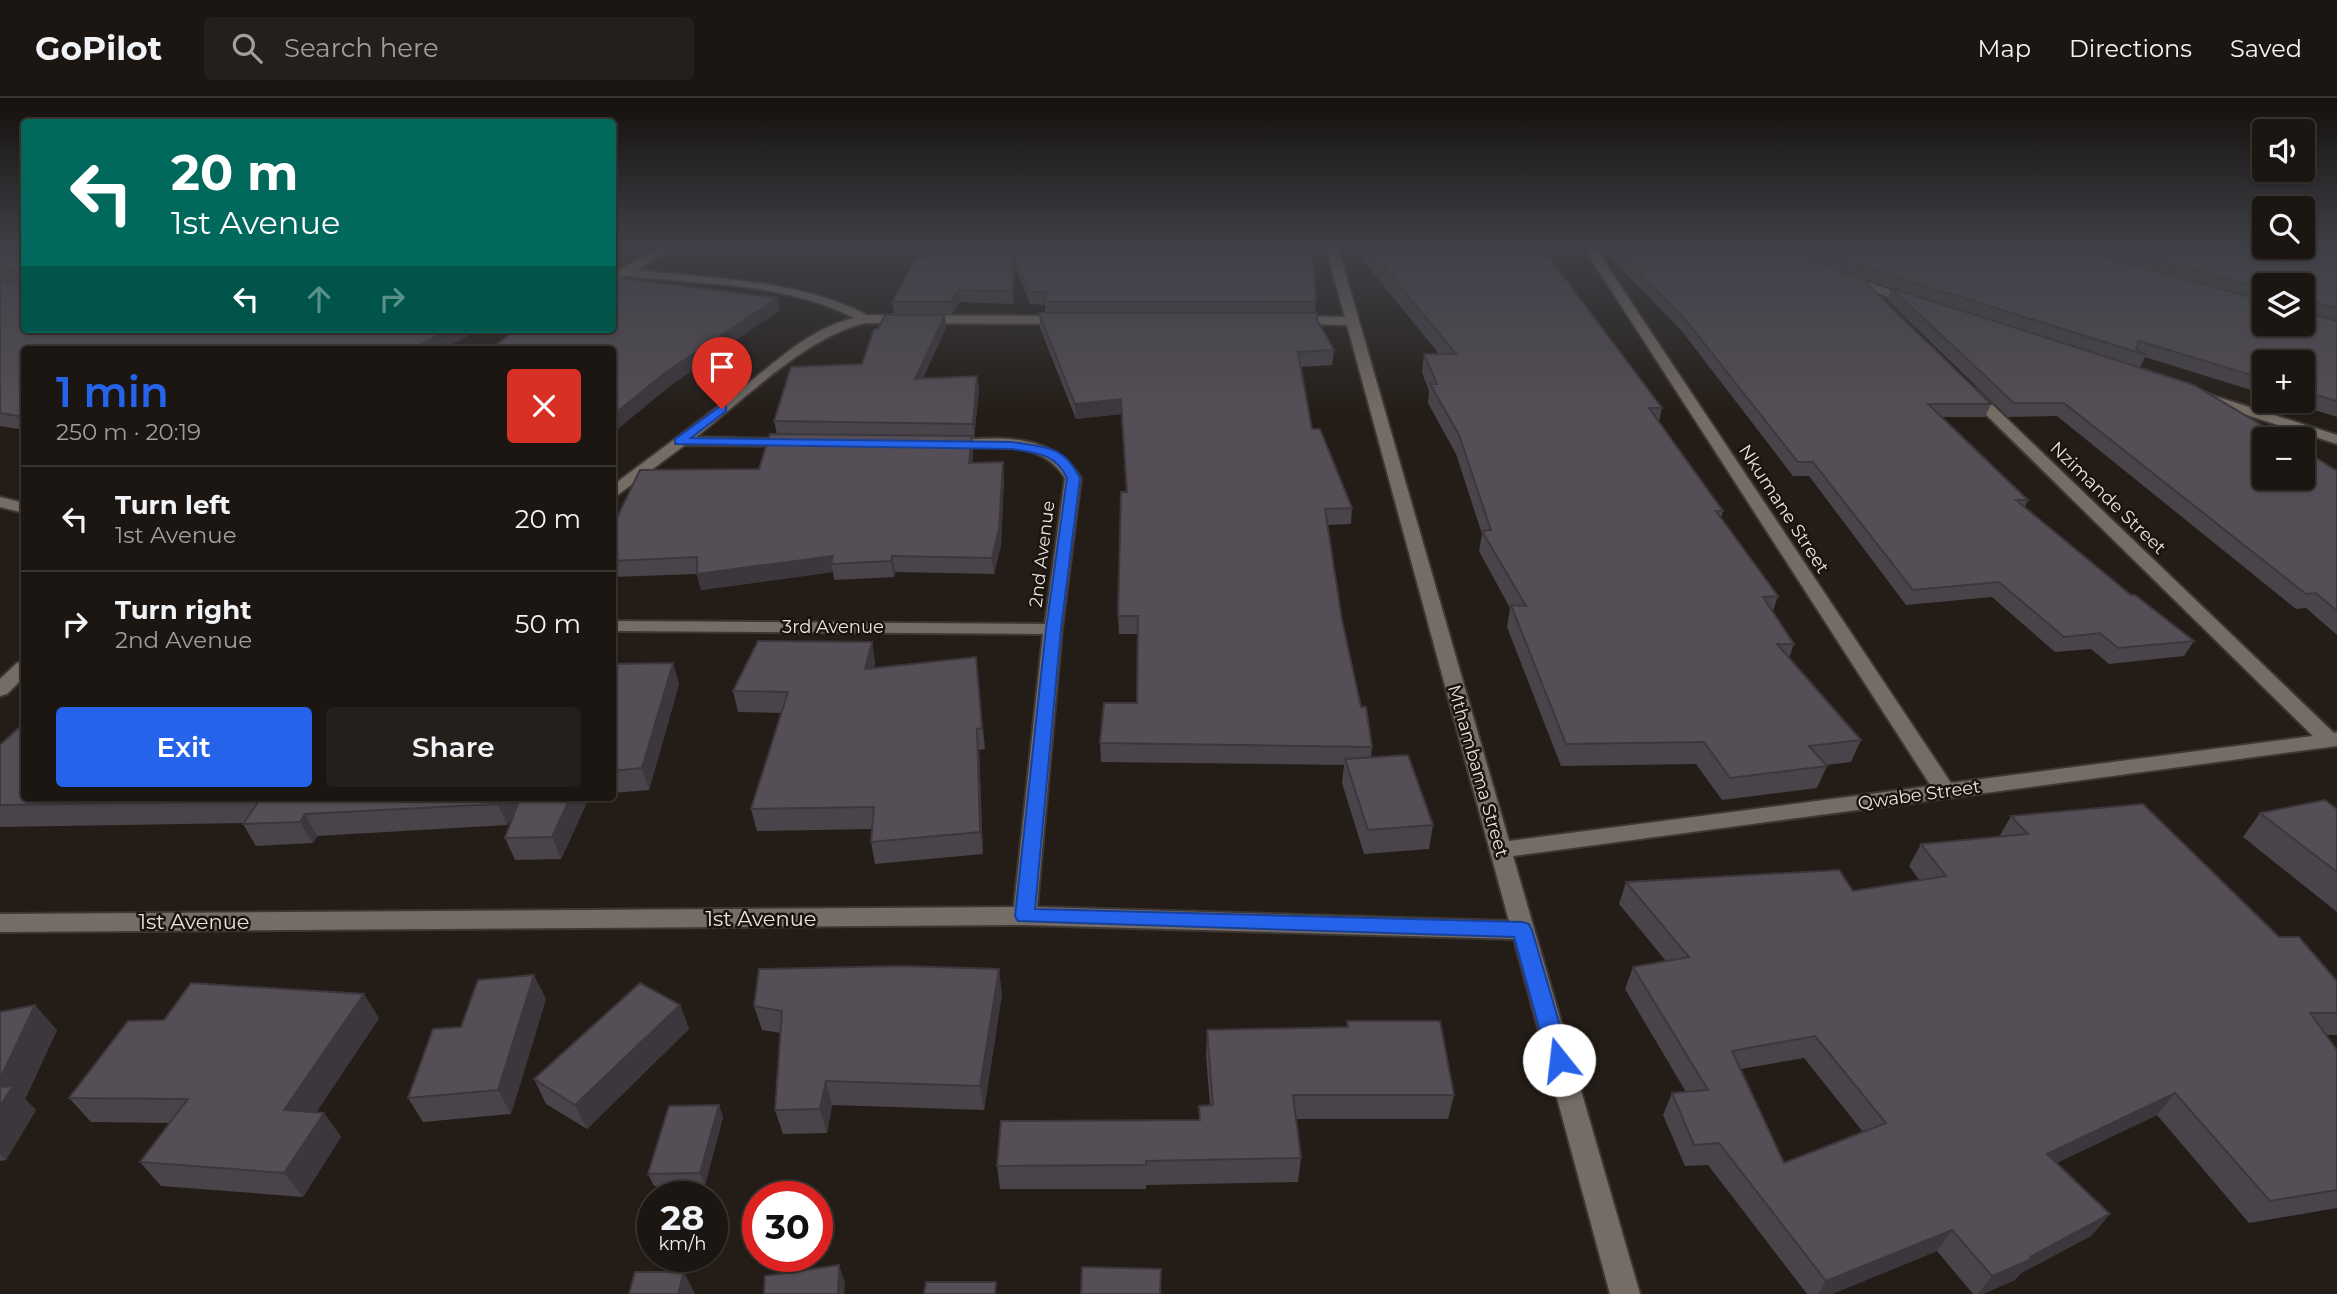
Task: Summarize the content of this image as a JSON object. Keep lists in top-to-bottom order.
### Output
{
  "streets": {
    "street": [
      "Nzimande Street",
      "Nkumane Street",
      "2nd Avenue",
      "3rd Avenue",
      "Mthambama Street",
      "Qwabe Street",
      "1st Avenue"
    ]
  },
  "crossings": [
    ["Nzimande Street", "Qwabe Street"],
    ["Nkumane Street", "Qwabe Street"],
    ["2nd Avenue", "3rd Avenue"],
    ["2nd Avenue", "1st Avenue"],
    ["Mthambama Street", "Qwabe Street"],
    ["Mthambama Street", "1st Avenue"]
  ],
  "page": {
    "header": "GoPilot",
    "search": "Search here",
    "nav": ["Map", "Directions", "Saved"],
    "map_buttons": ["+", "−"],
    "turn": ["20 m", "1st Avenue"],
    "heading": ["1 min", "250 m · 20:19"],
    "list": [
      {
        "name": "Turn left",
        "note": "1st Avenue",
        "value": "20 m"
      },
      {
        "name": "Turn right",
        "note": "2nd Avenue",
        "value": "50 m"
      }
    ],
    "buttons": ["Exit", "Share"],
    "speed": "28 km/h",
    "limit": "30"
  }
}
